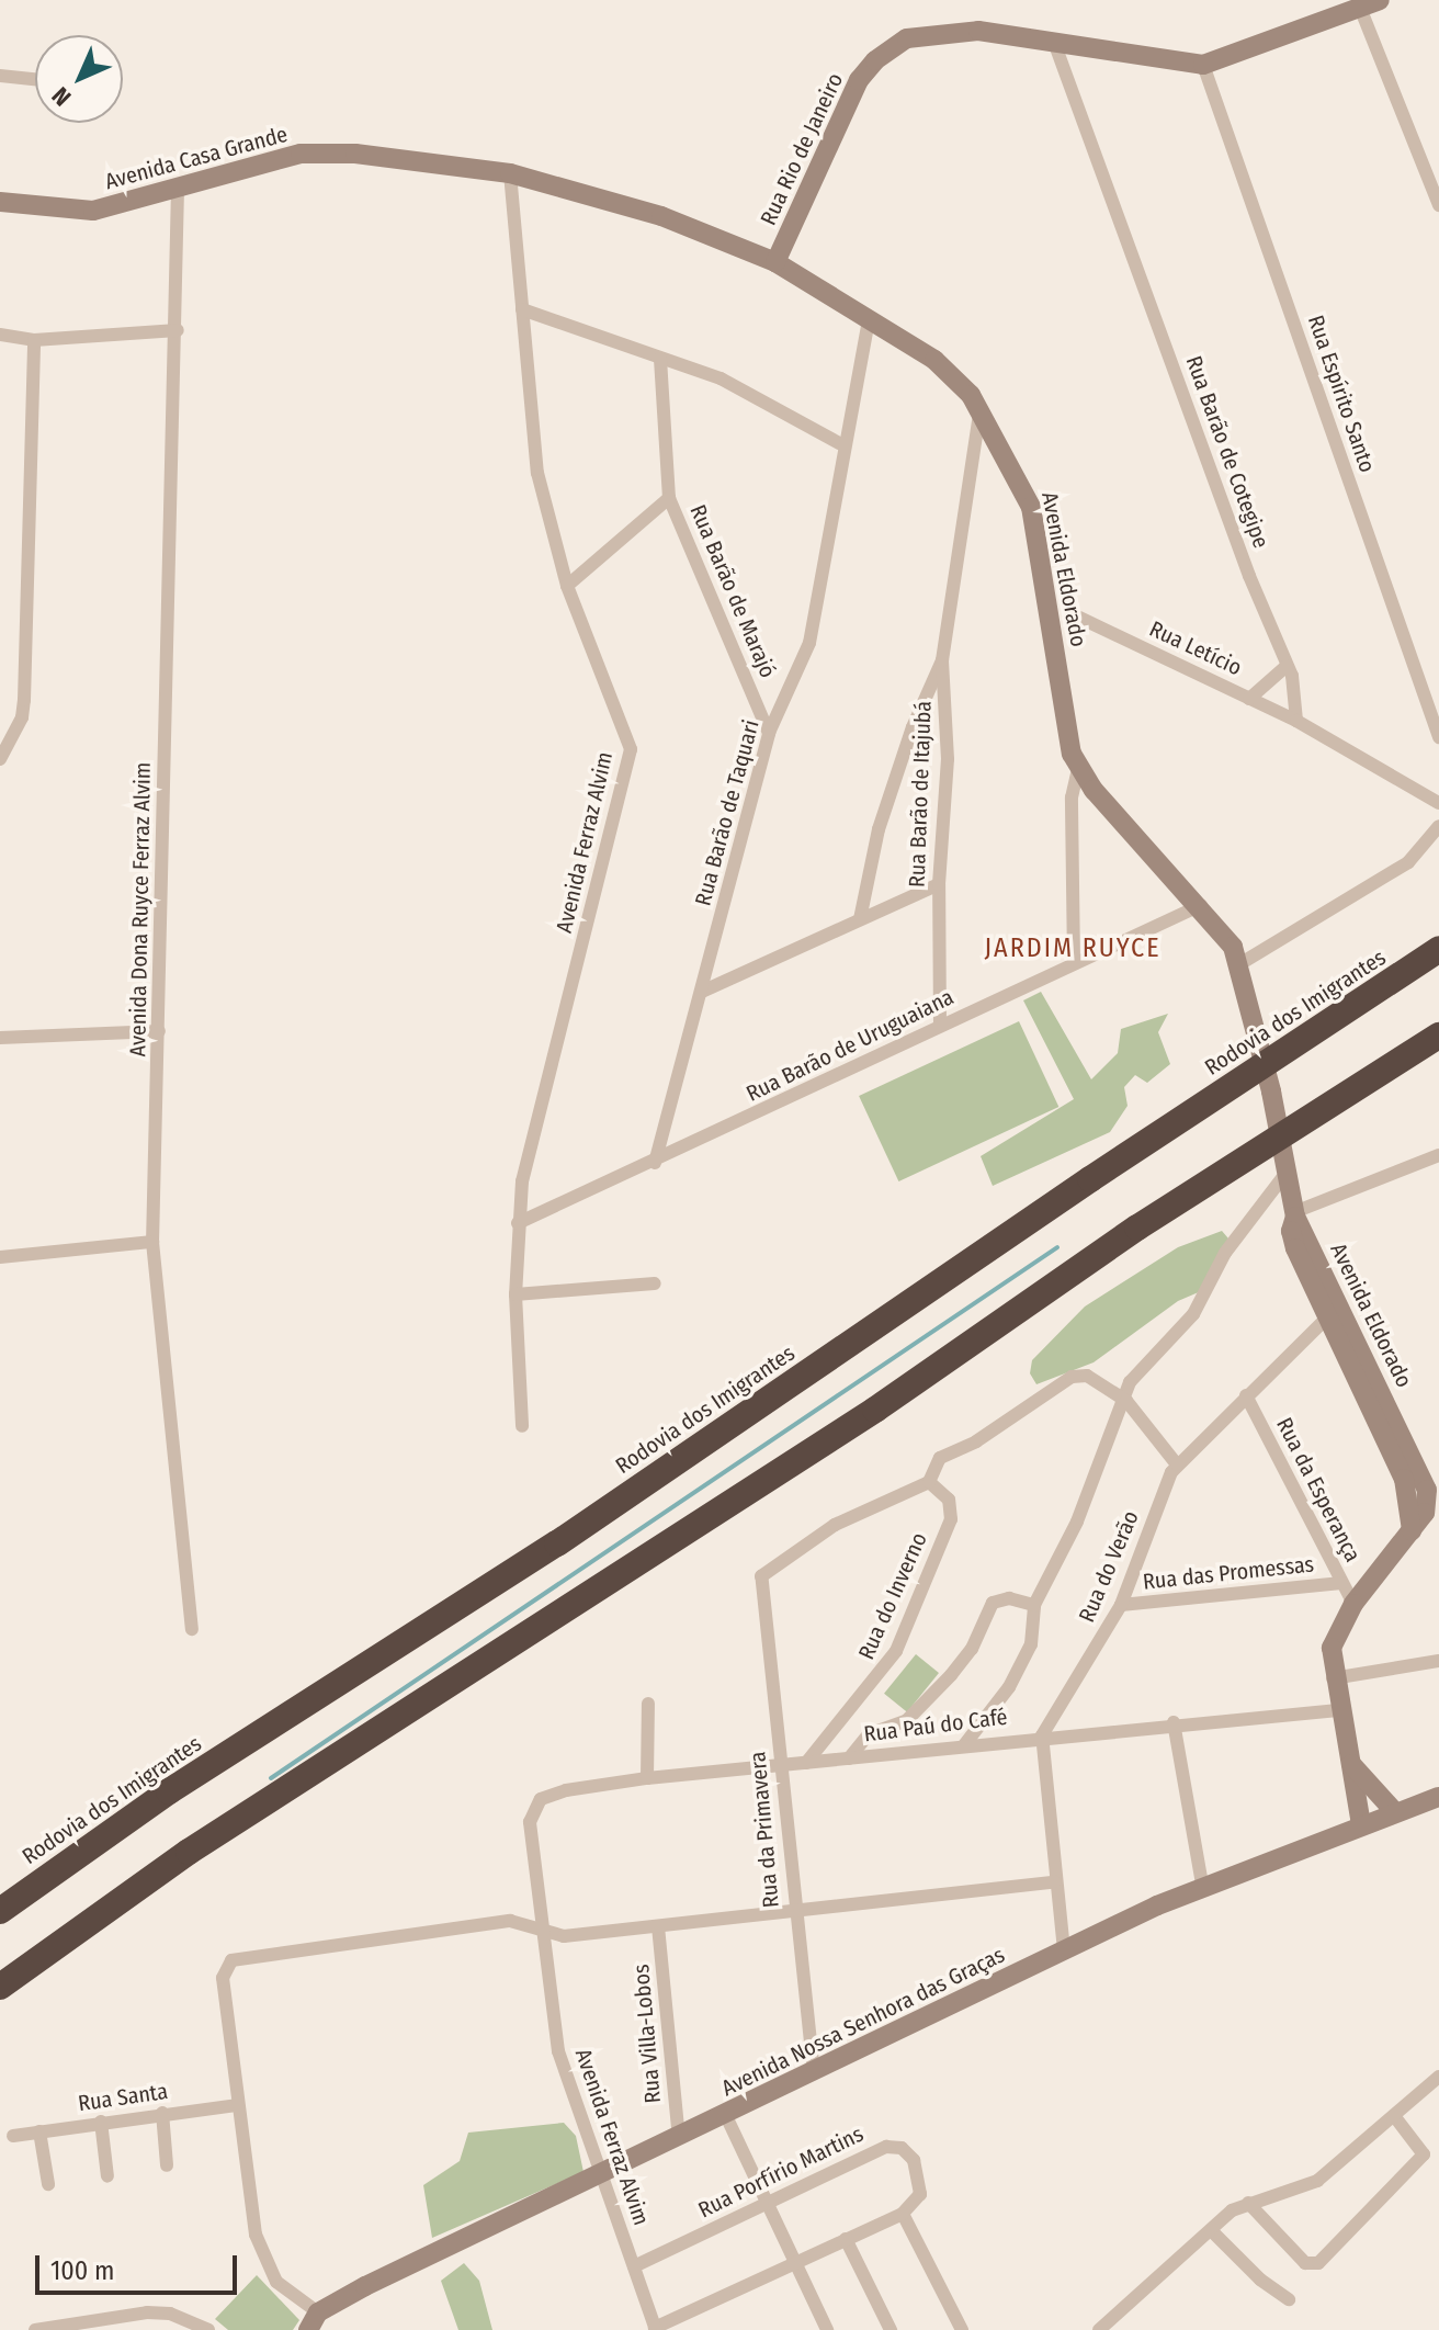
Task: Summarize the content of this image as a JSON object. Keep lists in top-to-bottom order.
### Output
{
  "streets": {
    "highway": ["Rodovia dos Imigrantes"],
    "main road": [
      "Rua Rio de Janeiro",
      "Avenida Casa Grande",
      "Avenida Eldorado",
      "Avenida Nossa Senhora das Graças"
    ],
    "street": [
      "Rua Espírito Santo",
      "Rua Barão de Cotegipe",
      "Rua Barão de Marajó",
      "Rua Letício",
      "Rua Barão de Itajubá",
      "Rua Barão de Taquari",
      "Avenida Ferraz Alvim",
      "Avenida Dona Ruyce Ferraz Alvim",
      "Rua Barão de Uruguaiana",
      "Rua da Esperança",
      "Rua do Verão",
      "Rua das Promessas",
      "Rua do Inverno",
      "Rua Paú do Café",
      "Rua da Primavera",
      "Rua Villa-Lobos",
      "Rua Santa",
      "Rua Porfírio Martins"
    ]
  },
  "crossings": [
    ["Rua Rio de Janeiro", "Rua Espírito Santo"],
    ["Rua Rio de Janeiro", "Rua Barão de Cotegipe"],
    ["Rua Rio de Janeiro", "Avenida Eldorado"],
    ["Avenida Casa Grande", "Avenida Eldorado"],
    ["Avenida Casa Grande", "Avenida Ferraz Alvim"],
    ["Avenida Casa Grande", "Avenida Dona Ruyce Ferraz Alvim"],
    ["Rua Barão de Cotegipe", "Rua Letício"],
    ["Avenida Eldorado", "Rua Barão de Itajubá"],
    ["Avenida Eldorado", "Rua Barão de Taquari"],
    ["Avenida Eldorado", "Avenida Ferraz Alvim"],
    ["Avenida Eldorado", "Rua Barão de Uruguaiana"],
    ["Avenida Eldorado", "Rua da Esperança"],
    ["Avenida Eldorado", "Rua do Verão"],
    ["Avenida Eldorado", "Rua Paú do Café"],
    ["Avenida Eldorado", "Avenida Nossa Senhora das Graças"],
    ["Rua Barão de Marajó", "Rua Barão de Taquari"],
    ["Rua Barão de Itajubá", "Rua Barão de Uruguaiana"],
    ["Rua Barão de Taquari", "Rua Barão de Uruguaiana"],
    ["Avenida Ferraz Alvim", "Rua Barão de Uruguaiana"],
    ["Avenida Ferraz Alvim", "Rua Paú do Café"],
    ["Avenida Ferraz Alvim", "Avenida Nossa Senhora das Graças"],
    ["Avenida Ferraz Alvim", "Rua Porfírio Martins"],
    ["Rua da Esperança", "Rua do Verão"],
    ["Rua da Esperança", "Rua das Promessas"],
    ["Rua do Verão", "Rua das Promessas"],
    ["Rua do Verão", "Rua Paú do Café"],
    ["Rua do Inverno", "Rua Paú do Café"],
    ["Rua do Inverno", "Rua da Primavera"],
    ["Rua Paú do Café", "Rua da Primavera"],
    ["Rua da Primavera", "Avenida Nossa Senhora das Graças"],
    ["Avenida Nossa Senhora das Graças", "Rua Villa-Lobos"]
  ],
  "districts": ["JARDIM RUYCE"],
  "scale_bar": "100 m",
  "north": "bottom left"
}
